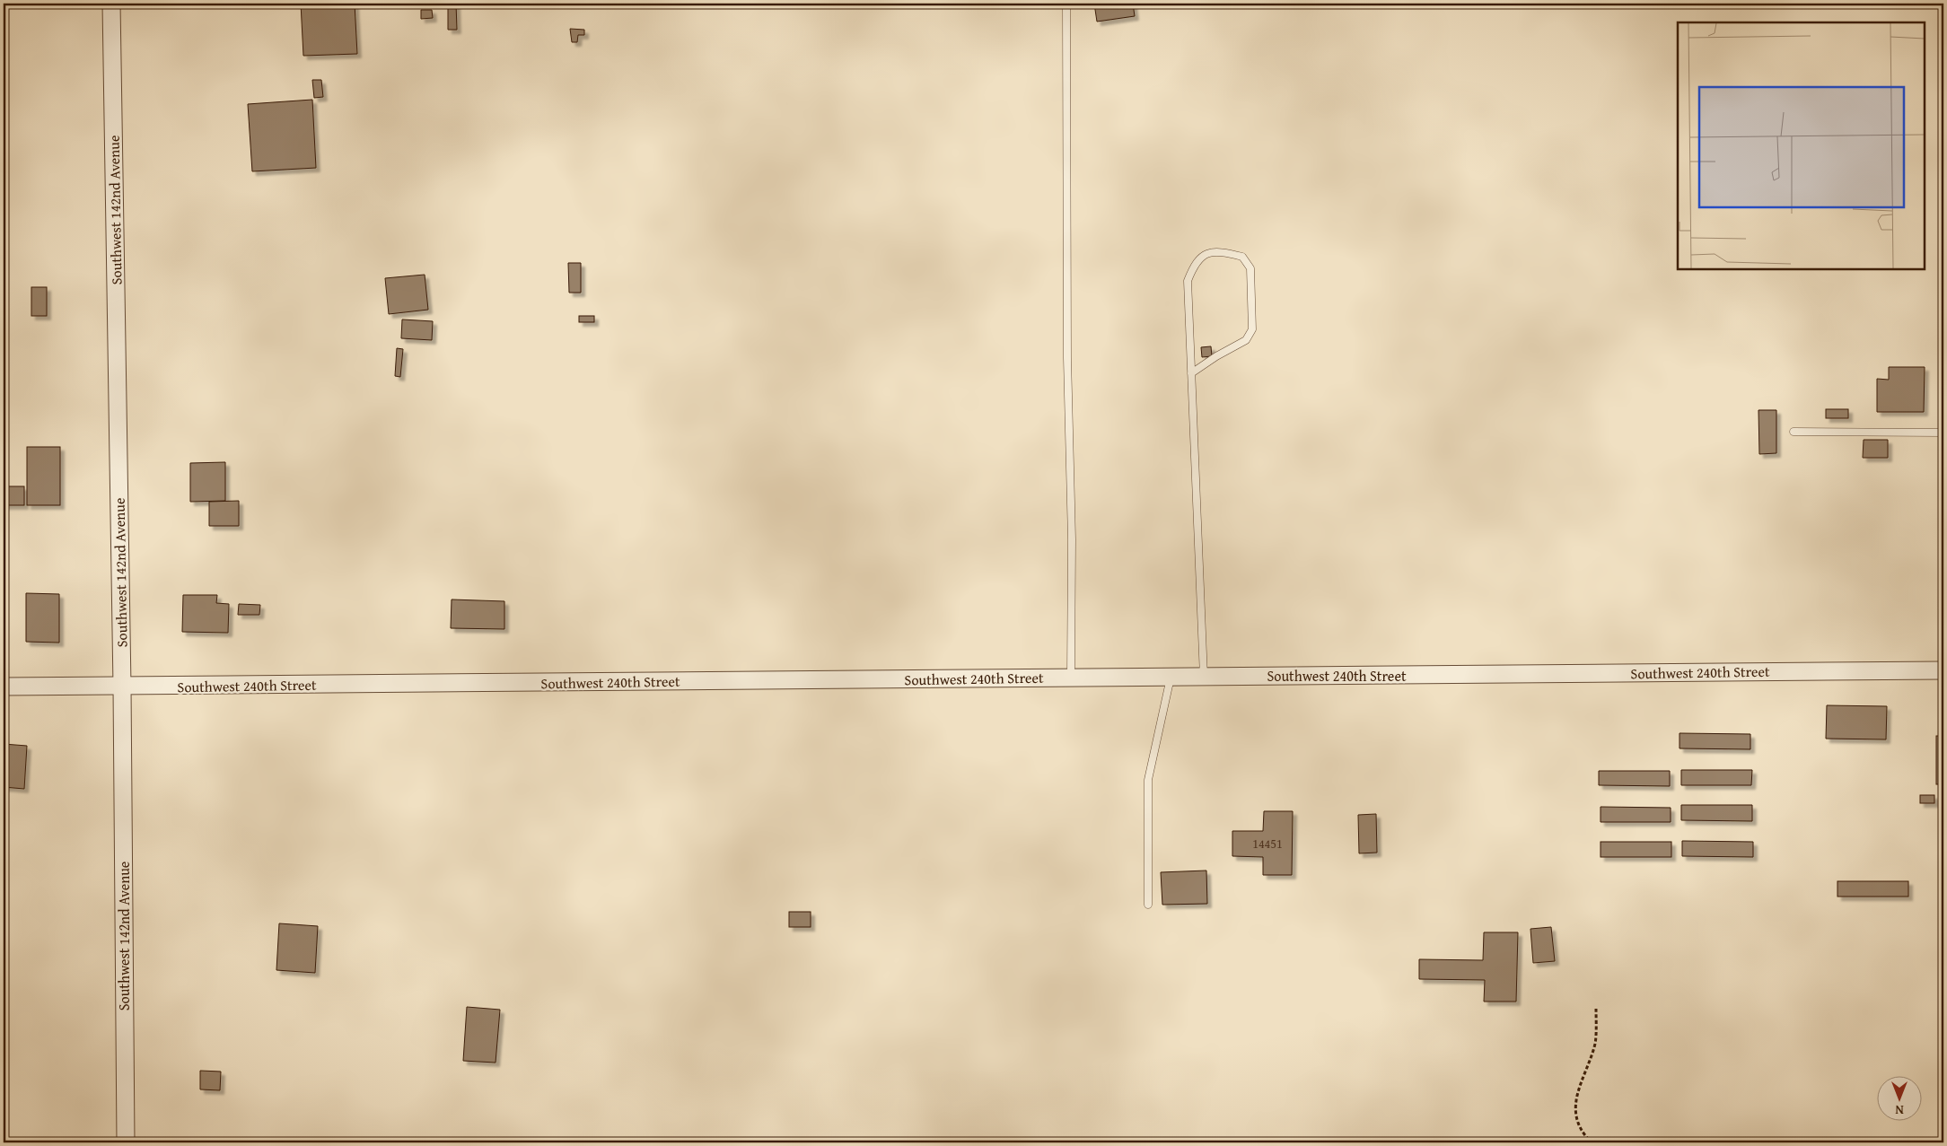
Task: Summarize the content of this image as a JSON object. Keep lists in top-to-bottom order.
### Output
{
  "streets": {
    "street": ["Southwest 142nd Avenue", "Southwest 240th Street"]
  },
  "crossings": [
    ["Southwest 142nd Avenue", "Southwest 240th Street"]
  ],
  "house_numbers": ["14451"],
  "north": "bottom"
}
